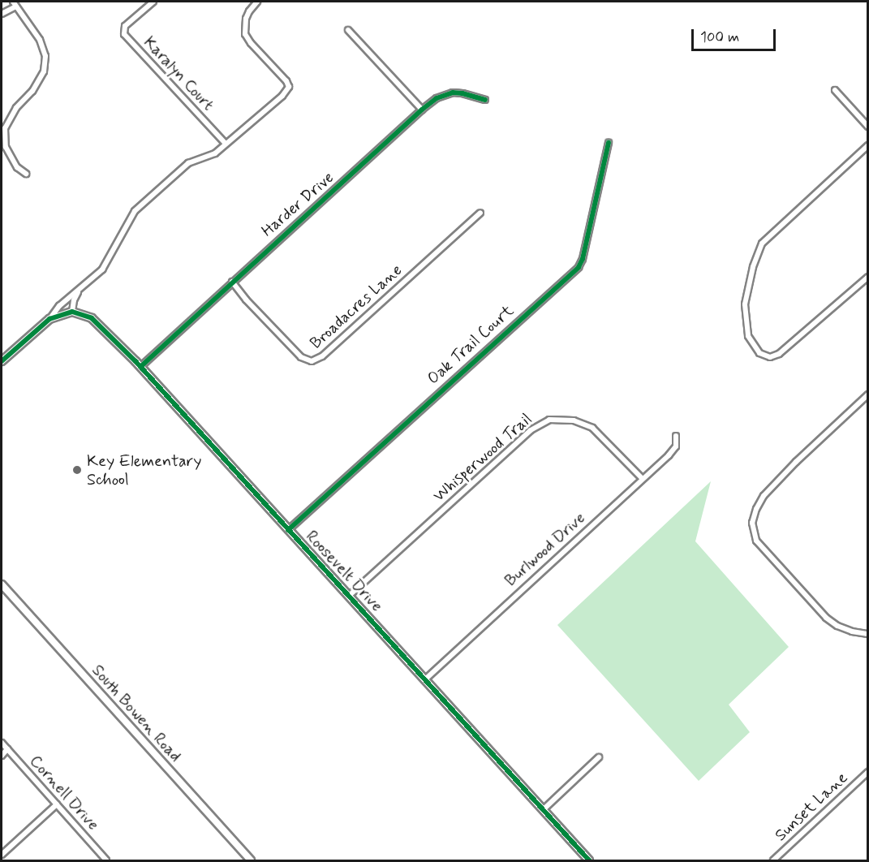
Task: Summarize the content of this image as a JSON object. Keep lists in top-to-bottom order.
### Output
{
  "streets": {
    "main road": ["South Bowen Road"],
    "street": [
      "Karalyn Court",
      "Harder Drive",
      "Broadacres Lane",
      "Oak Trail Court",
      "Whisperwood Trail",
      "Burlwood Drive",
      "Roosevelt Drive",
      "Cornell Drive",
      "Sunset Lane"
    ]
  },
  "crossings": [
    ["Harder Drive", "Broadacres Lane"],
    ["Harder Drive", "Roosevelt Drive"],
    ["Oak Trail Court", "Roosevelt Drive"],
    ["Whisperwood Trail", "Burlwood Drive"],
    ["Whisperwood Trail", "Roosevelt Drive"],
    ["Burlwood Drive", "Roosevelt Drive"]
  ],
  "places": ["Key Elementary School"],
  "scale_bar": "100 m"
}
